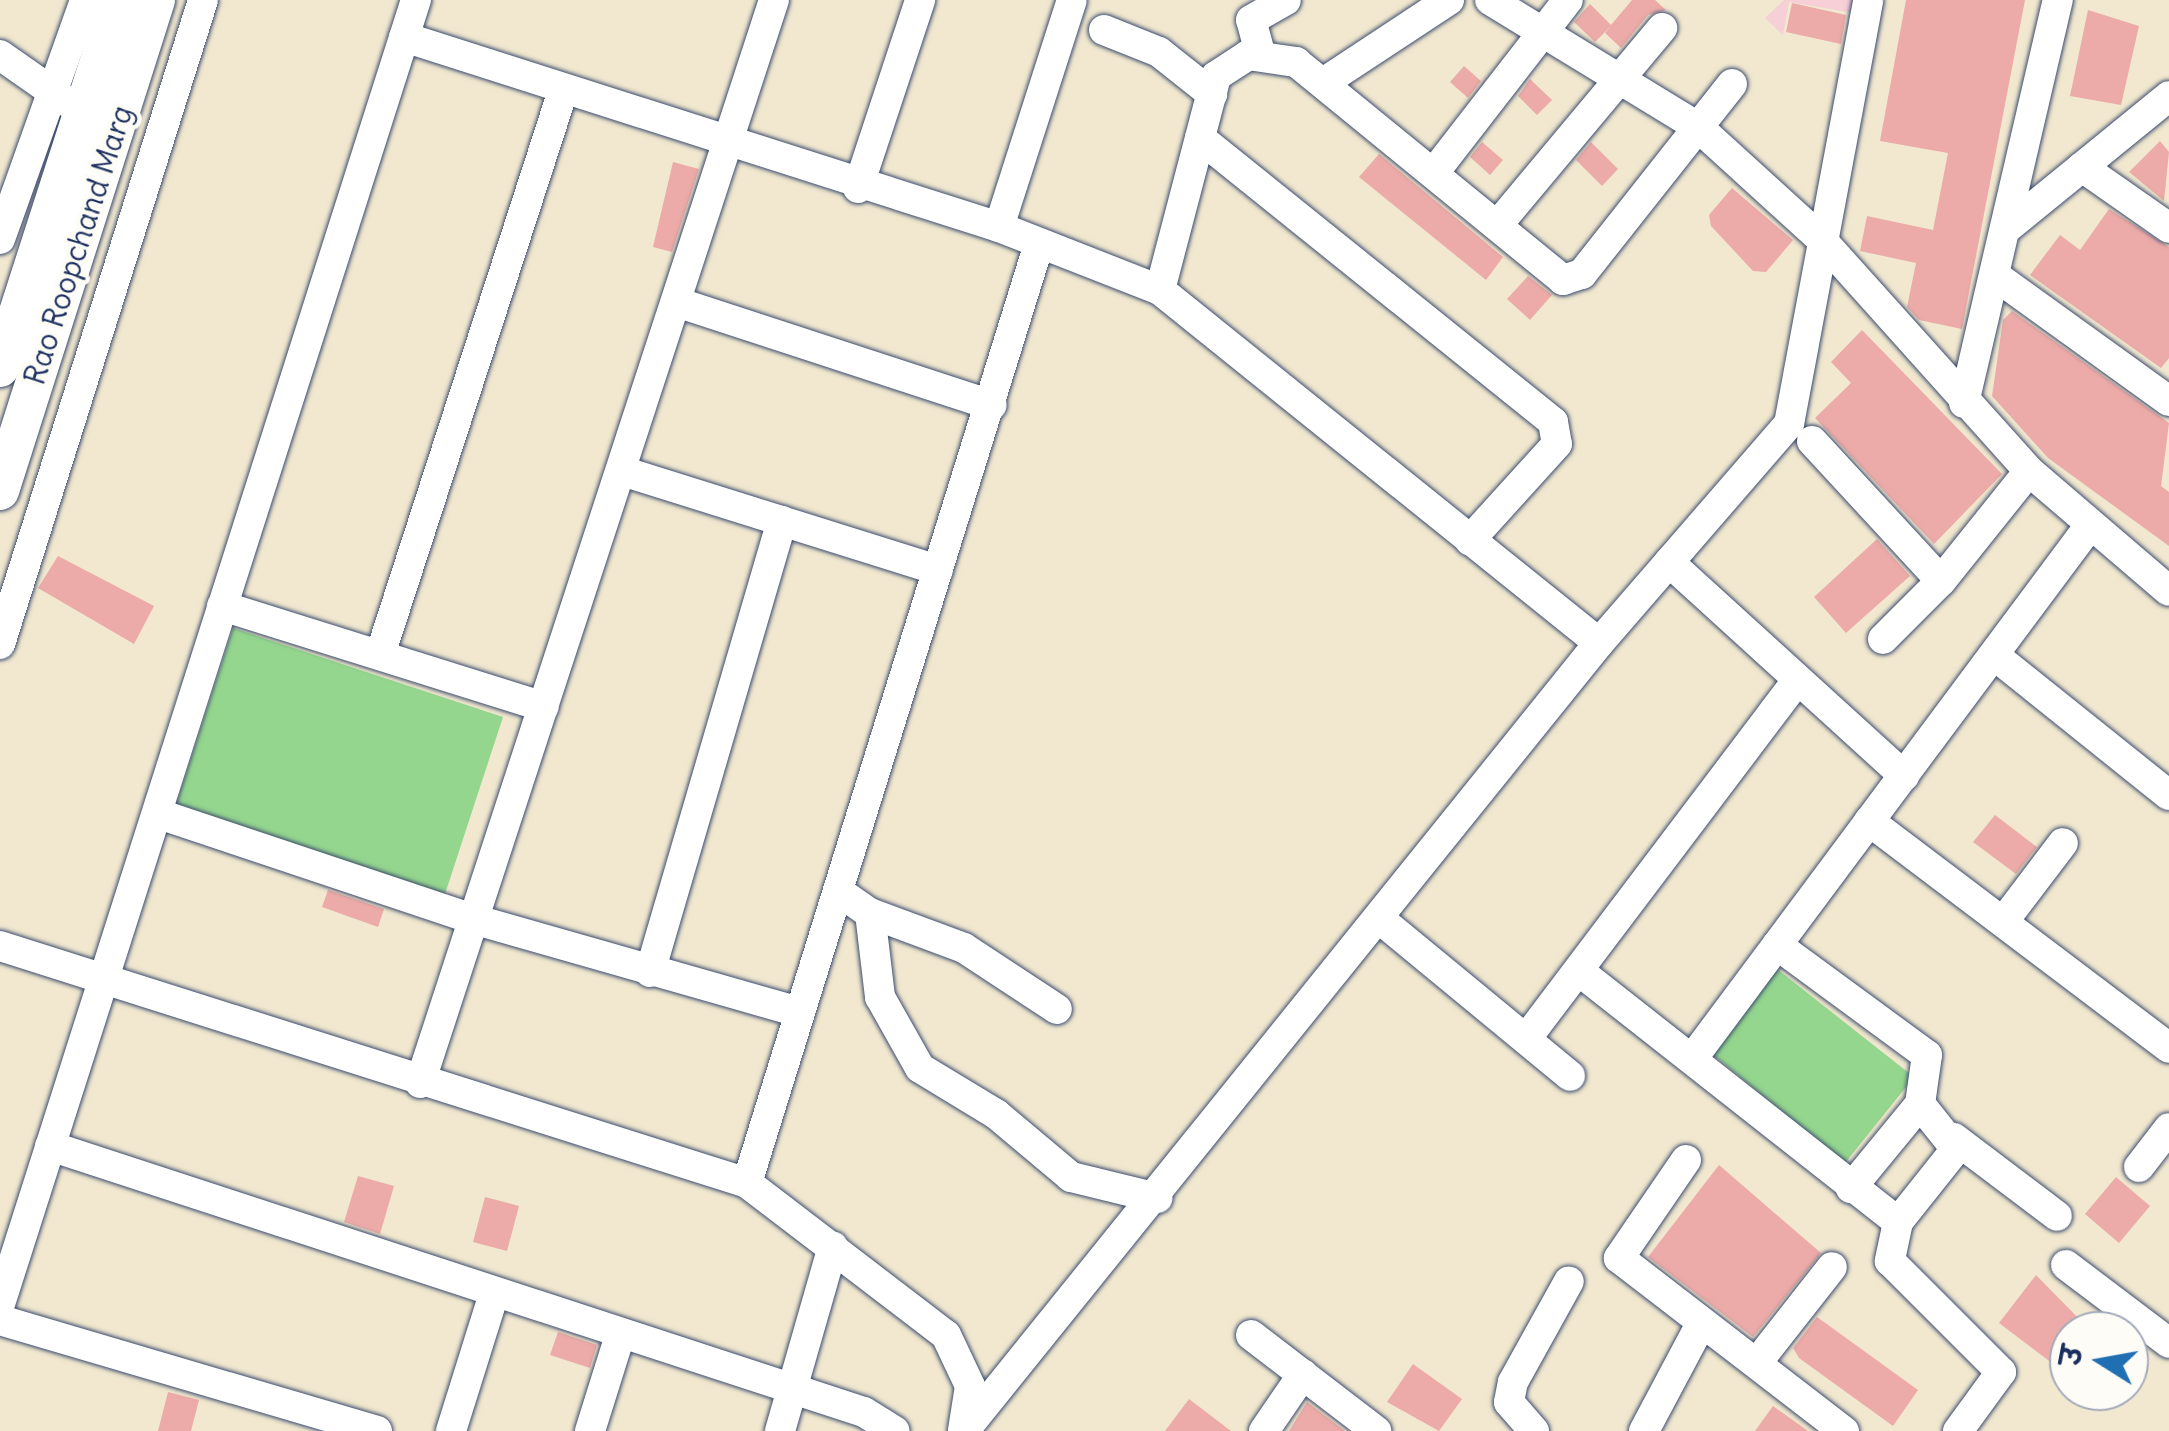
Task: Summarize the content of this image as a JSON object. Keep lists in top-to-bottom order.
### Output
{
  "streets": {
    "main road": ["Rao Roopchand Marg"]
  },
  "north": "left"
}
